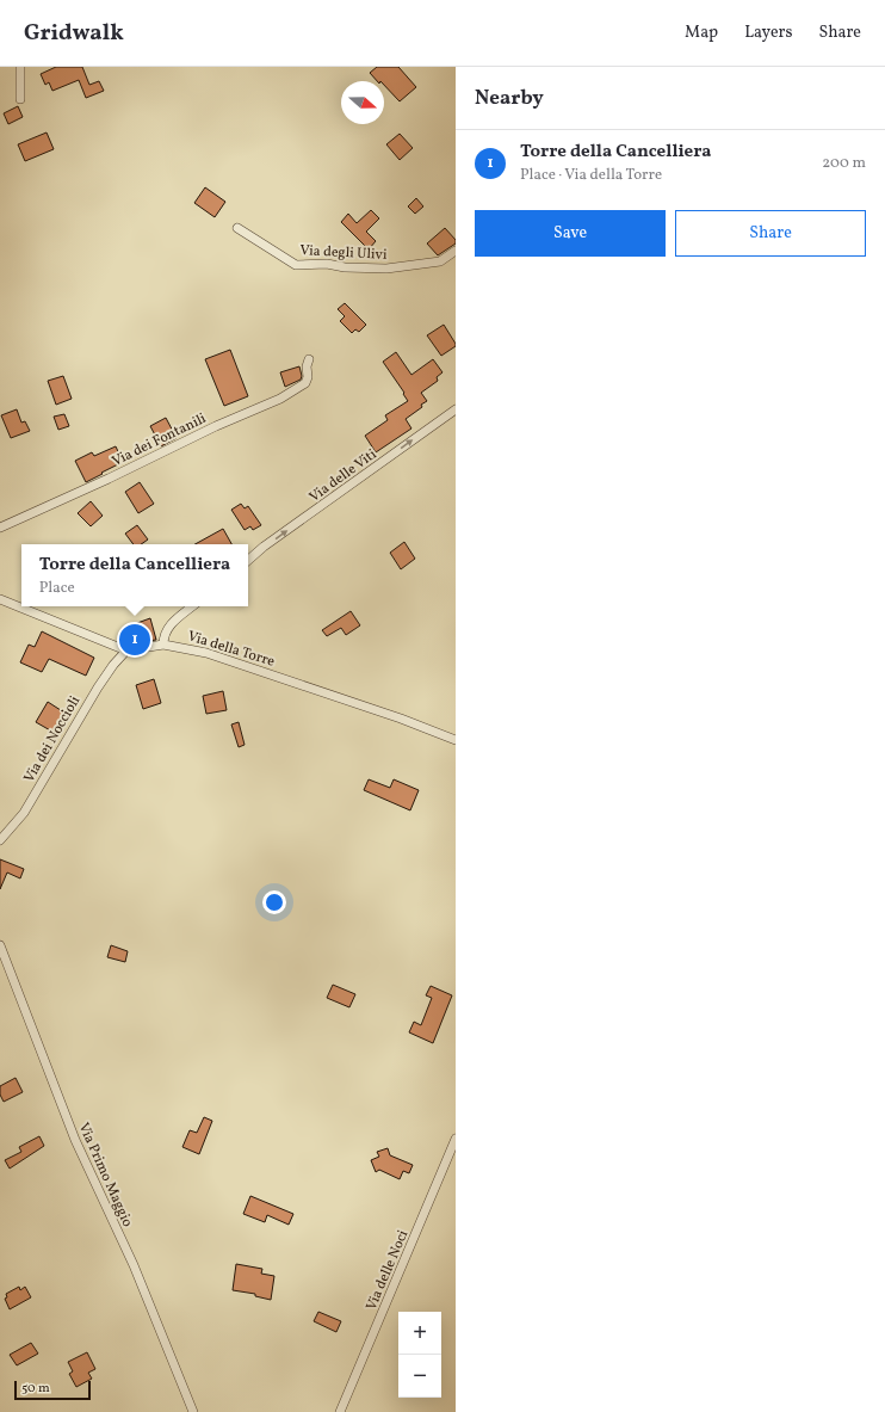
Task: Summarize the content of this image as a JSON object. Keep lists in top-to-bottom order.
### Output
{
  "streets": {
    "street": [
      "Via degli Ulivi",
      "Via dei Fontanili",
      "Via delle Viti",
      "Via della Torre",
      "Via dei Noccioli",
      "Via Primo Maggio",
      "Via delle Noci"
    ]
  },
  "crossings": [
    ["Via della Torre", "Via dei Noccioli"]
  ],
  "one_way": ["Via delle Viti"],
  "scale_bar": "50 m",
  "north": "right",
  "page": {
    "header": "Gridwalk",
    "nav": ["Map", "Layers", "Share"],
    "heading": "Nearby",
    "list": [
      {
        "mark": "1",
        "name": "Torre della Cancelliera",
        "note": "Place · Via della Torre",
        "value": "200 m"
      }
    ],
    "buttons": ["Save", "Share"],
    "popup": ["Torre della Cancelliera", "Place"],
    "pins": "1",
    "map_buttons": ["+", "−"],
    "scale": "50 m"
  }
}
